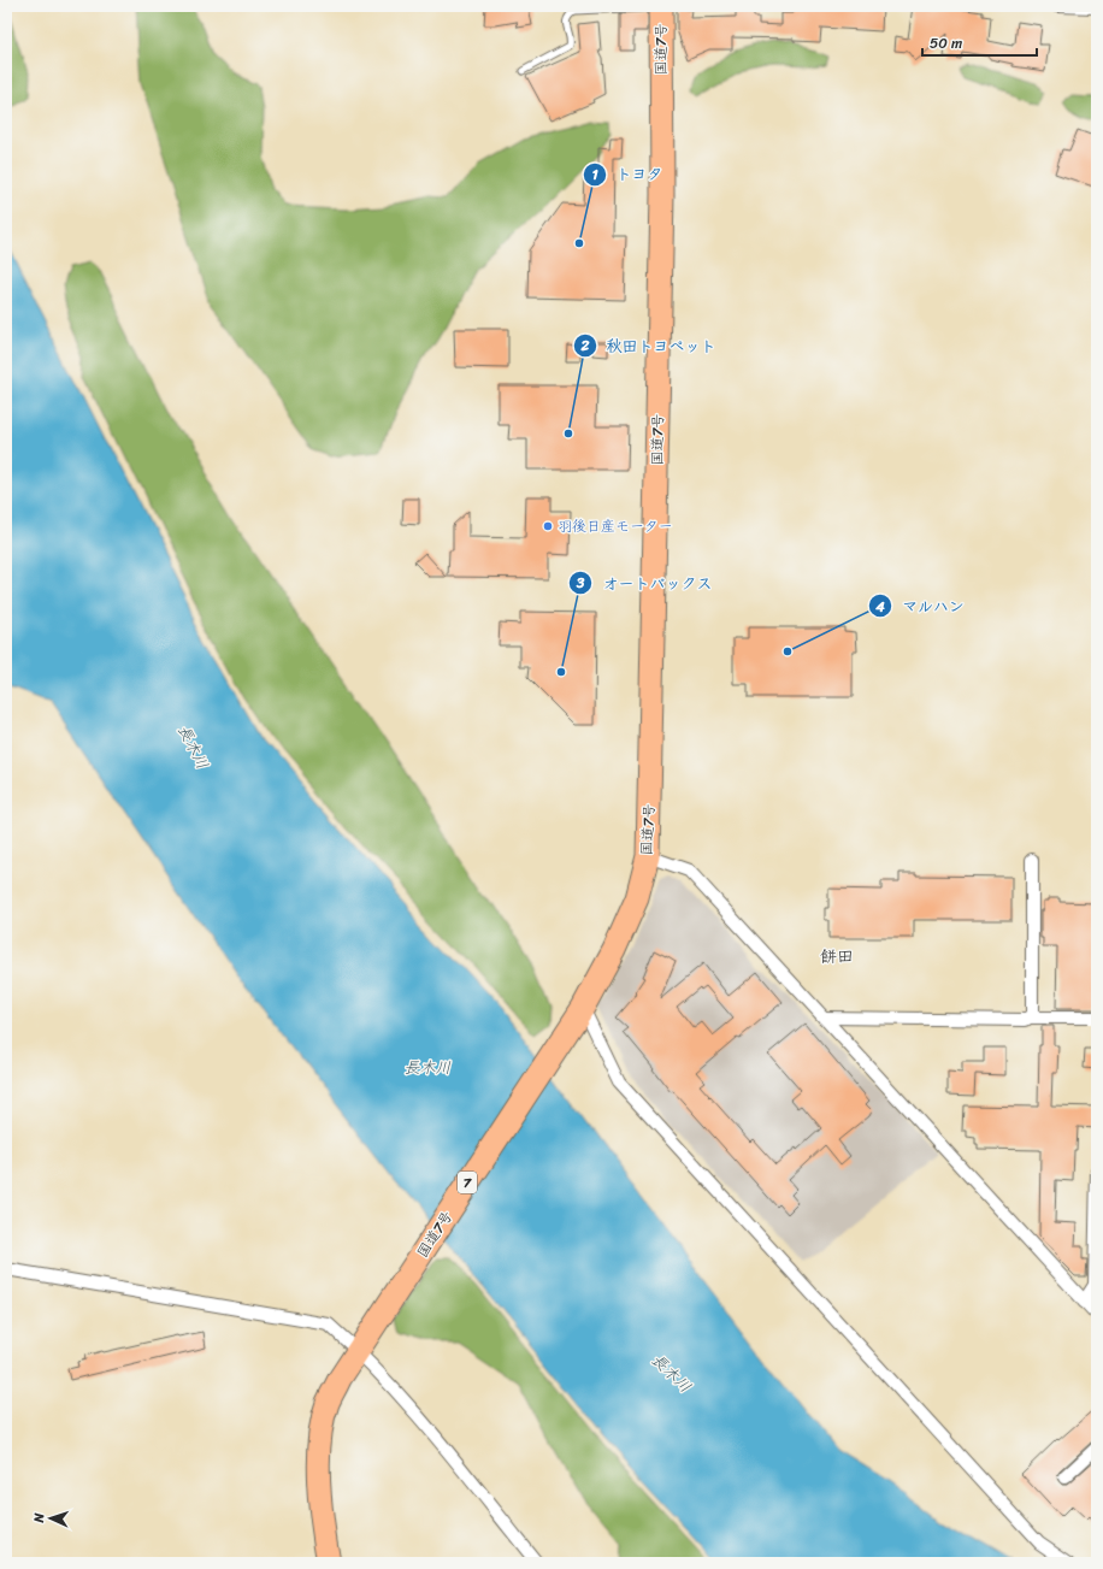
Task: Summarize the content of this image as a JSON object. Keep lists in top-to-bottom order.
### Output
{
  "streets": {
    "highway": ["国道7号", "7"]
  },
  "districts": ["餅田"],
  "water": ["長木川"],
  "places": [
    "トヨタ",
    "秋田トヨペット",
    "羽後日産モーター",
    "マルハン",
    "オートバックス"
  ],
  "scale_bar": "50 m",
  "north": "left"
}
